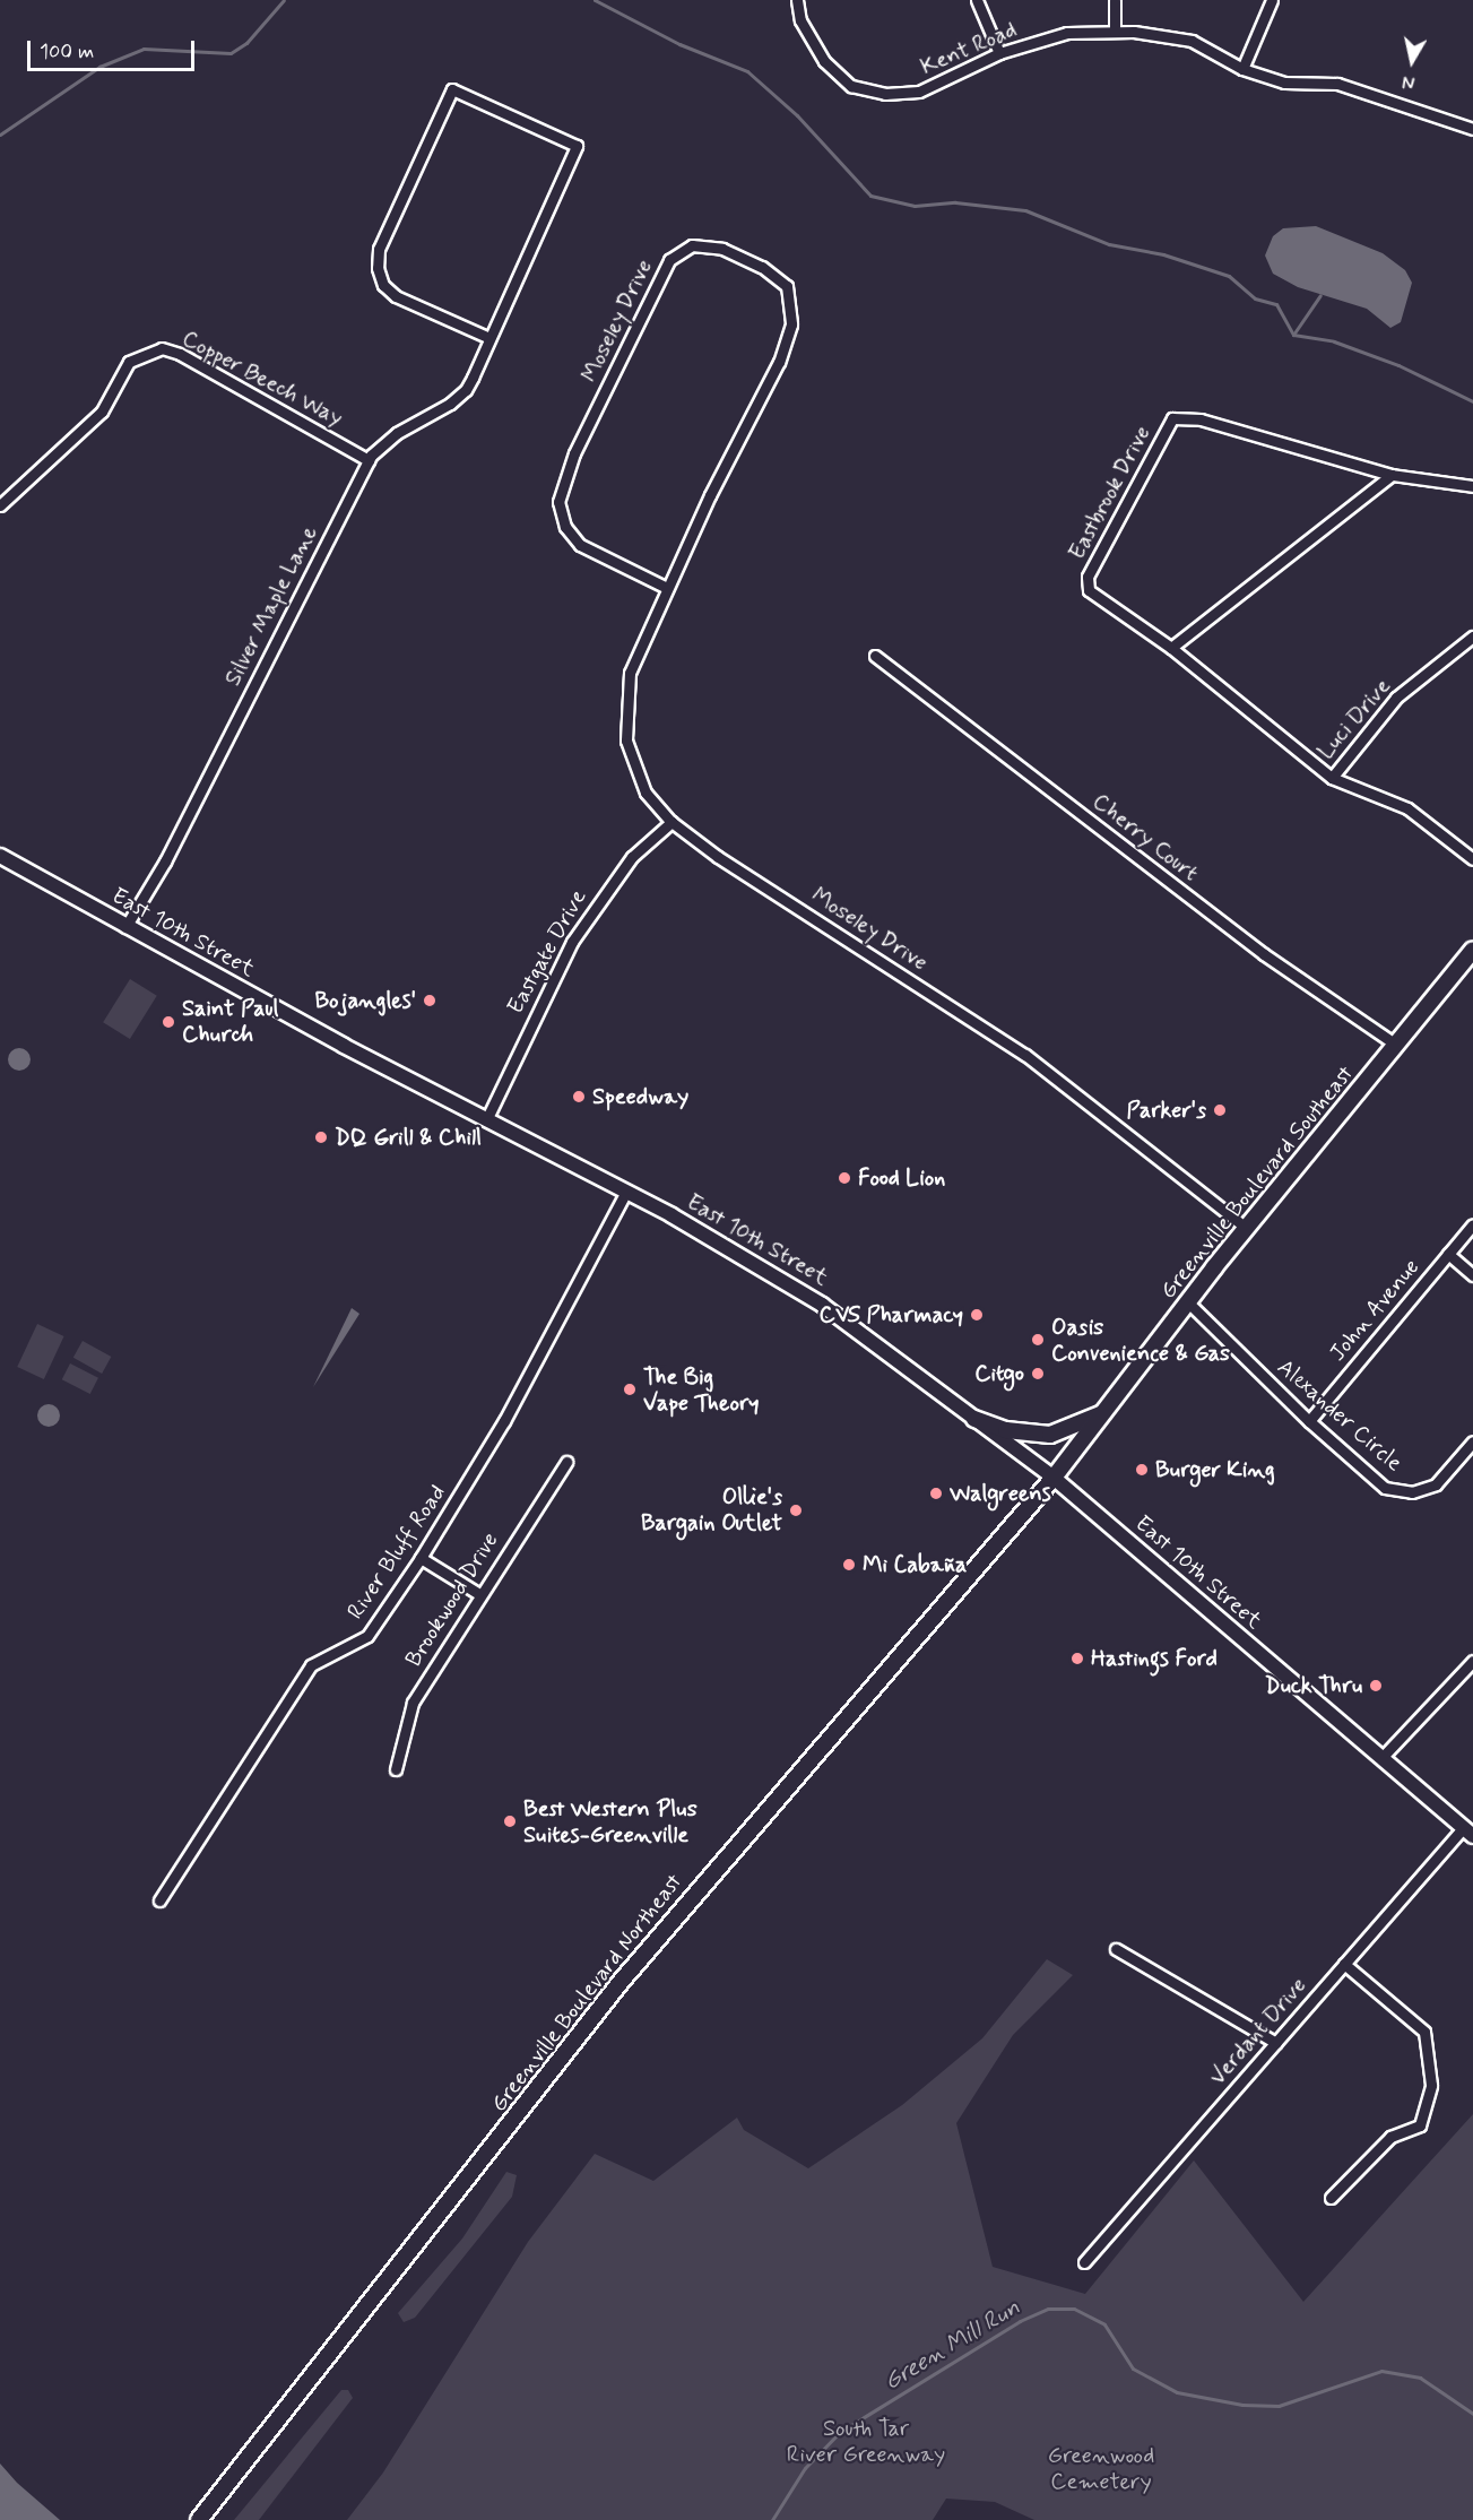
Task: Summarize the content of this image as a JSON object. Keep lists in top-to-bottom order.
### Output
{
  "streets": {
    "highway": ["Greenville Boulevard Southeast", "Greenville Boulevard Northeast"],
    "main road": ["East 10th Street"],
    "street": [
      "Kent Road",
      "Moseley Drive",
      "Copper Beech Way",
      "Eastbrook Drive",
      "Silver Maple Lane",
      "Luci Drive",
      "Cherry Court",
      "Eastgate Drive",
      "John Avenue",
      "Alexander Circle",
      "River Bluff Road",
      "Brookwood Drive",
      "Verdant Drive"
    ]
  },
  "crossings": [
    ["Moseley Drive", "Eastgate Drive"],
    ["Moseley Drive", "Greenville Boulevard Southeast"],
    ["Copper Beech Way", "Silver Maple Lane"],
    ["Eastbrook Drive", "Luci Drive"],
    ["Silver Maple Lane", "East 10th Street"],
    ["Cherry Court", "Greenville Boulevard Southeast"],
    ["East 10th Street", "Eastgate Drive"],
    ["East 10th Street", "Greenville Boulevard Southeast"],
    ["East 10th Street", "River Bluff Road"],
    ["East 10th Street", "Greenville Boulevard Northeast"],
    ["East 10th Street", "Verdant Drive"],
    ["Greenville Boulevard Southeast", "Alexander Circle"],
    ["Greenville Boulevard Southeast", "Greenville Boulevard Northeast"],
    ["John Avenue", "Alexander Circle"]
  ],
  "water": ["Green Mill Run"],
  "parks": ["South Tar River Greenway", "Greenwood Cemetery"],
  "places": [
    "Bojangles'",
    "Saint Paul Church",
    "Speedway",
    "Parker's",
    "DQ Grill & Chill",
    "Food Lion",
    "CVS Pharmacy",
    "Oasis Convenience & Gas",
    "Citgo",
    "The Big Vape Theory",
    "Burger King",
    "Walgreens",
    "Ollie's Bargain Outlet",
    "Mi Cabaña",
    "Hastings Ford",
    "Duck Thru",
    "Best Western Plus Suites-Greenville"
  ],
  "scale_bar": "100 m",
  "north": "bottom"
}
